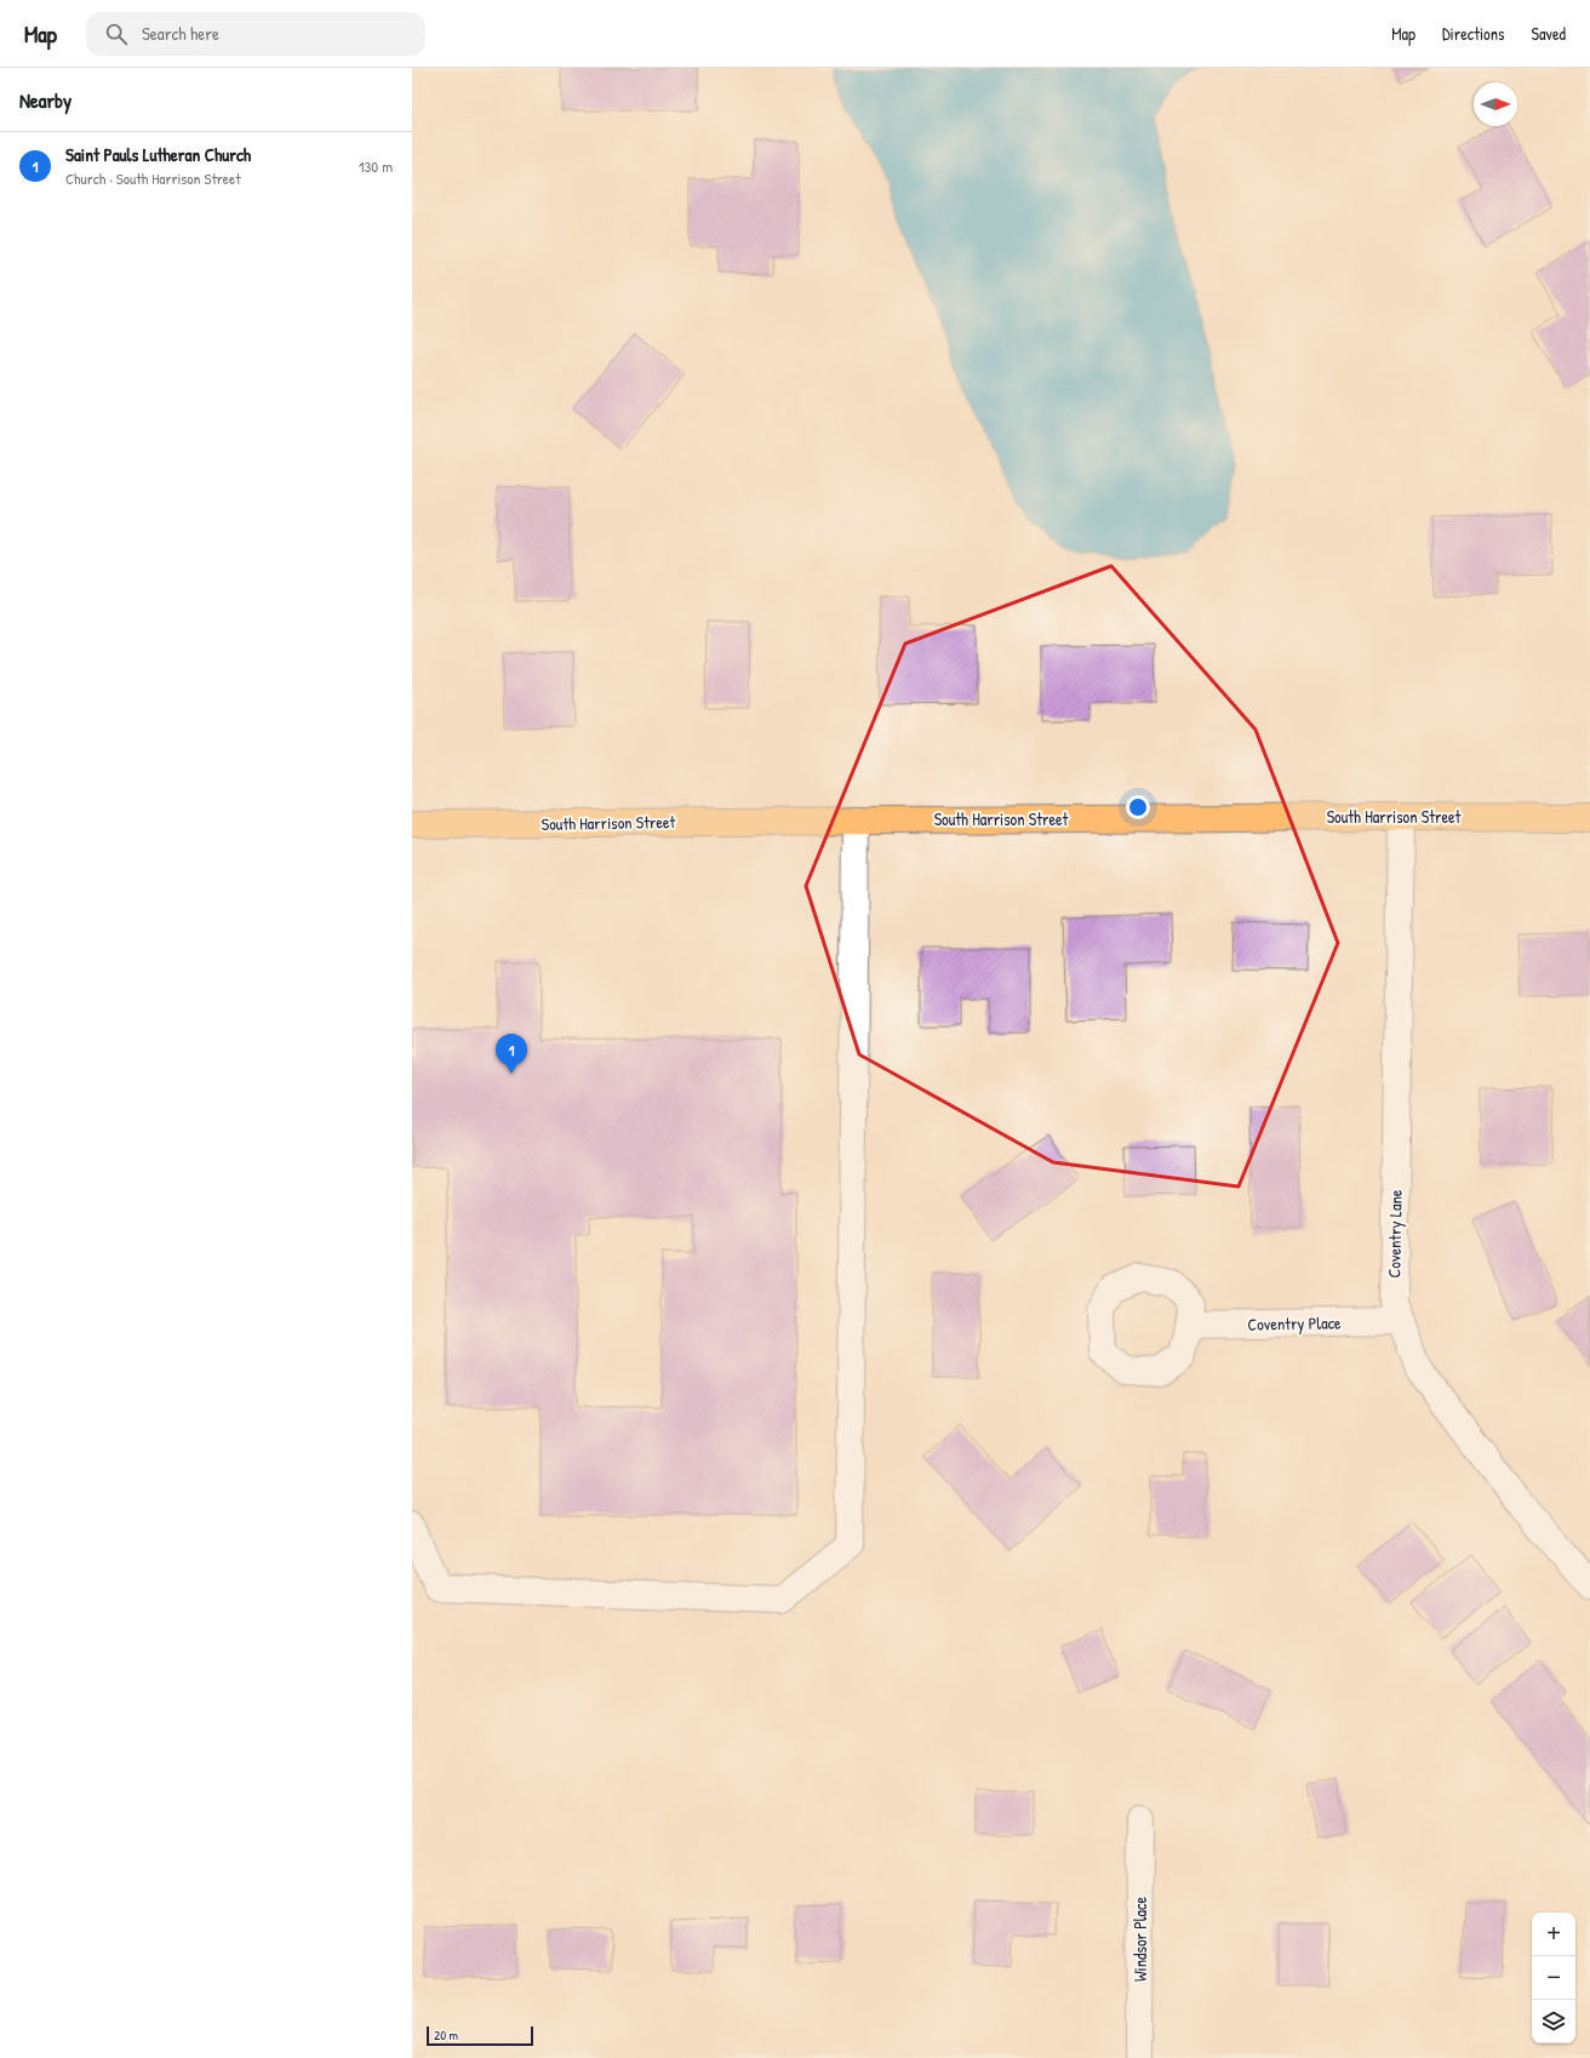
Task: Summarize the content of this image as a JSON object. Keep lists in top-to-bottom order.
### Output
{
  "streets": {
    "main road": ["South Harrison Street"],
    "street": ["Coventry Lane", "Coventry Place", "Windsor Place"]
  },
  "crossings": [
    ["South Harrison Street", "Coventry Lane"],
    ["Coventry Lane", "Coventry Place"]
  ],
  "scale_bar": "20 m",
  "north": "right",
  "page": {
    "header": "Map",
    "search": "Search here",
    "nav": ["Map", "Directions", "Saved"],
    "heading": "Nearby",
    "list": [
      {
        "mark": "1",
        "name": "Saint Pauls Lutheran Church",
        "note": "Church · South Harrison Street",
        "value": "130 m"
      }
    ],
    "pins": "1",
    "map_buttons": ["+", "−"],
    "scale": "20 m"
  }
}
